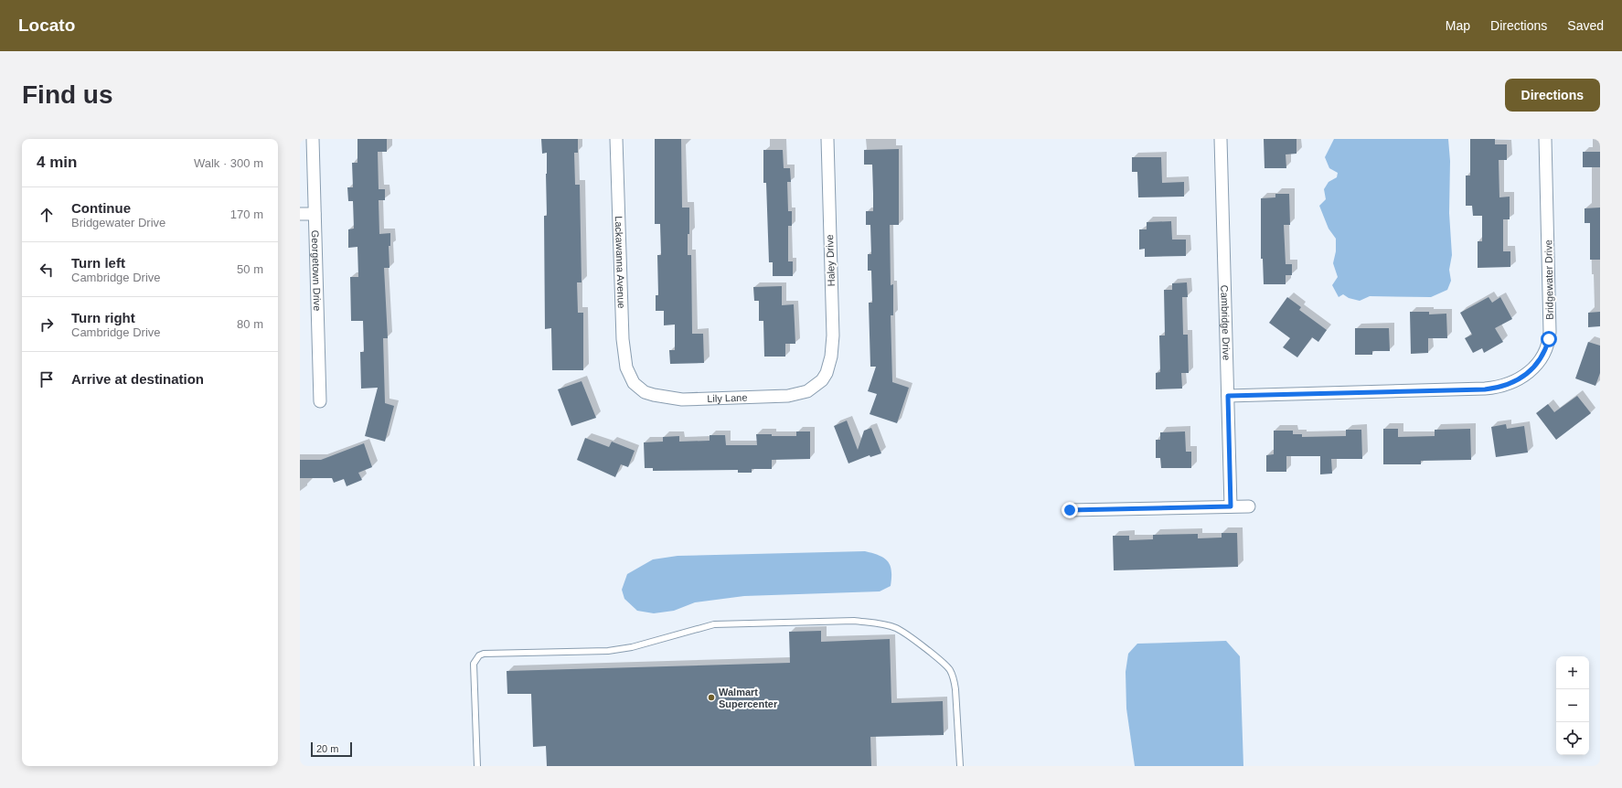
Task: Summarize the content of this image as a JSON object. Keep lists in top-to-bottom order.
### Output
{
  "streets": {
    "street": [
      "Haley Drive",
      "Lackawanna Avenue",
      "Georgetown Drive",
      "Bridgewater Drive",
      "Cambridge Drive",
      "Lily Lane"
    ]
  },
  "crossings": [
    ["Haley Drive", "Lily Lane"],
    ["Lackawanna Avenue", "Lily Lane"],
    ["Bridgewater Drive", "Cambridge Drive"]
  ],
  "places": ["Walmart Supercenter"],
  "scale_bar": "20 m",
  "page": {
    "header": "Locato",
    "nav": ["Map", "Directions", "Saved"],
    "buttons": "Directions",
    "title": "Find us",
    "heading": ["4 min", "Walk · 300 m"],
    "list": [
      ["Continue", "Bridgewater Drive", "170 m"],
      ["Turn left", "Cambridge Drive", "50 m"],
      ["Turn right", "Cambridge Drive", "80 m"],
      "Arrive at destination"
    ],
    "map_buttons": ["+", "−"],
    "scale": "20 m"
  }
}
